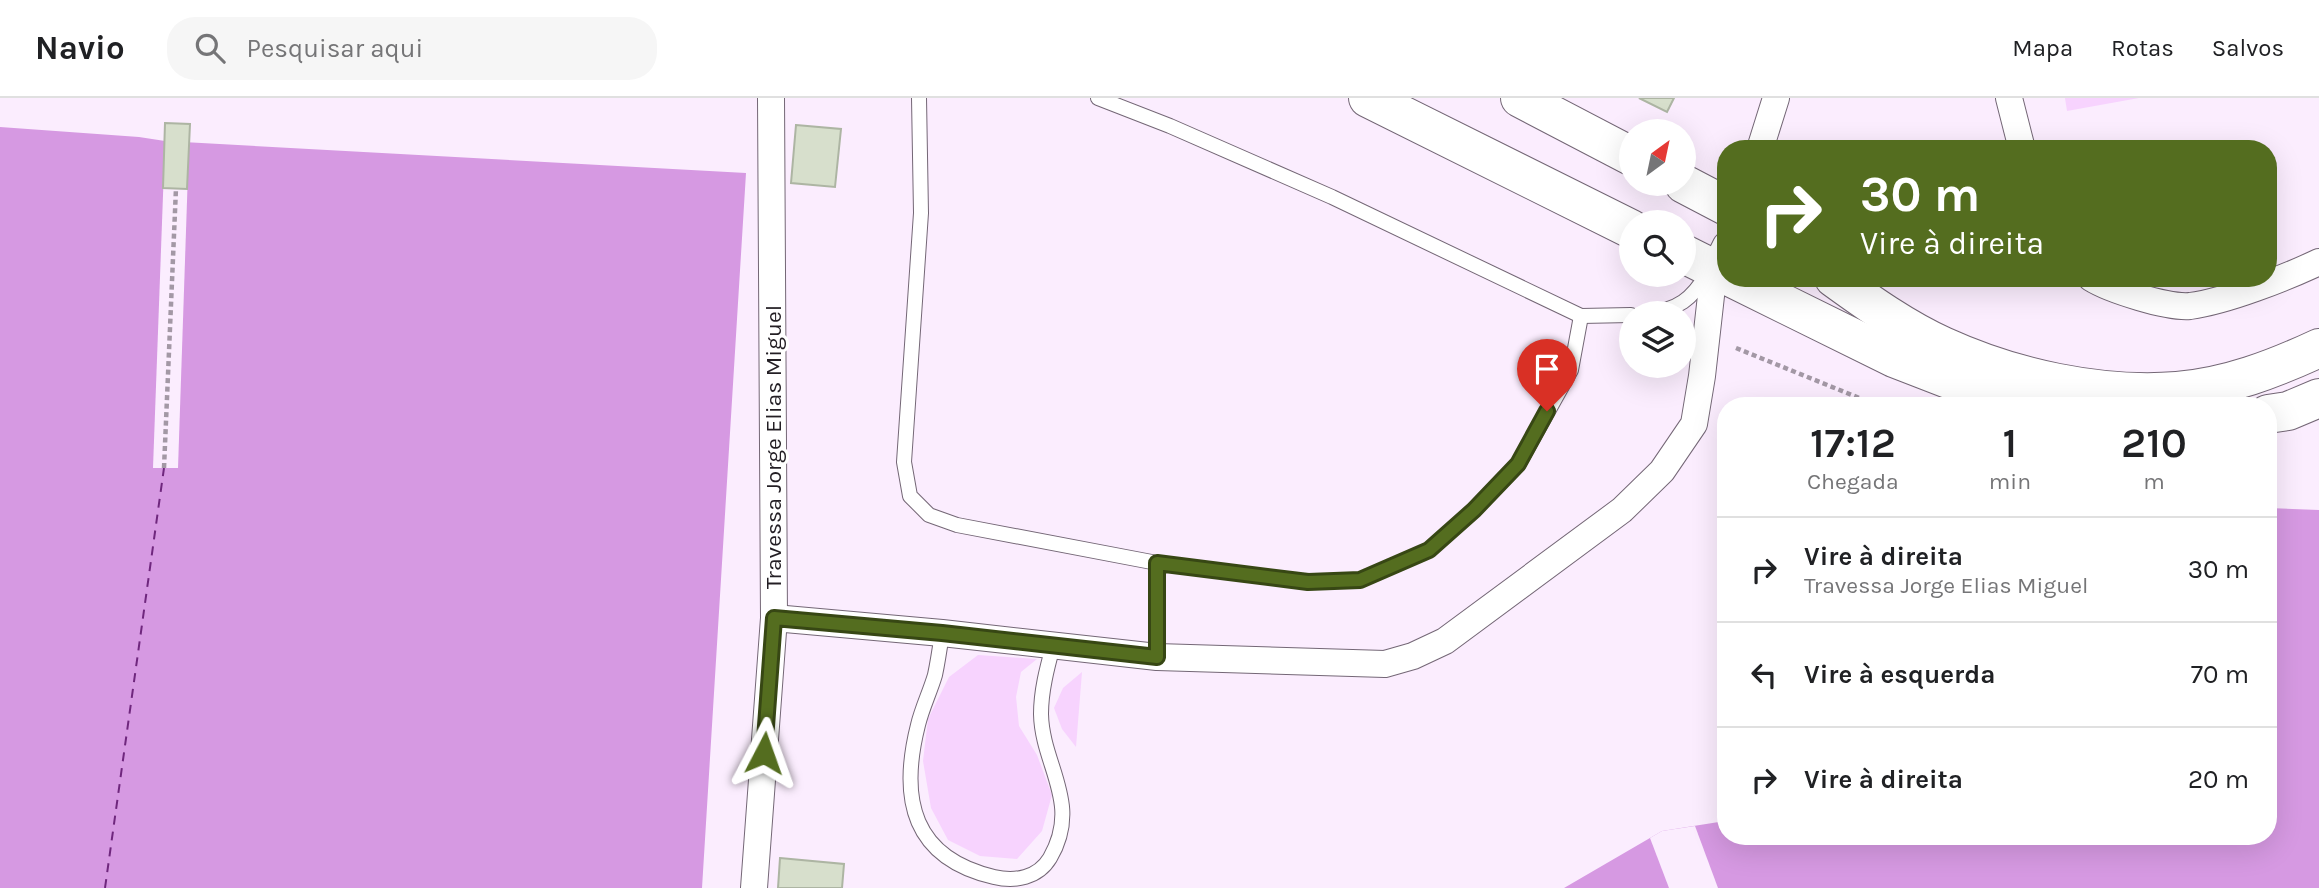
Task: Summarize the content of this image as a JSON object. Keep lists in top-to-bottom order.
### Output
{
  "streets": {
    "street": ["Travessa Jorge Elias Miguel"]
  },
  "north": "top right",
  "page": {
    "header": "Navio",
    "search": "Pesquisar aqui",
    "nav": ["Mapa", "Rotas", "Salvos"],
    "turn": ["30 m", "Vire à direita"],
    "eta": [
      "17:12",
      "Chegada",
      "1",
      "min",
      "210",
      "m"
    ],
    "list": [
      {
        "name": "Vire à direita",
        "note": "Travessa Jorge Elias Miguel",
        "value": "30 m"
      },
      {
        "name": "Vire à esquerda",
        "value": "70 m"
      },
      {
        "name": "Vire à direita",
        "value": "20 m"
      }
    ]
  }
}
